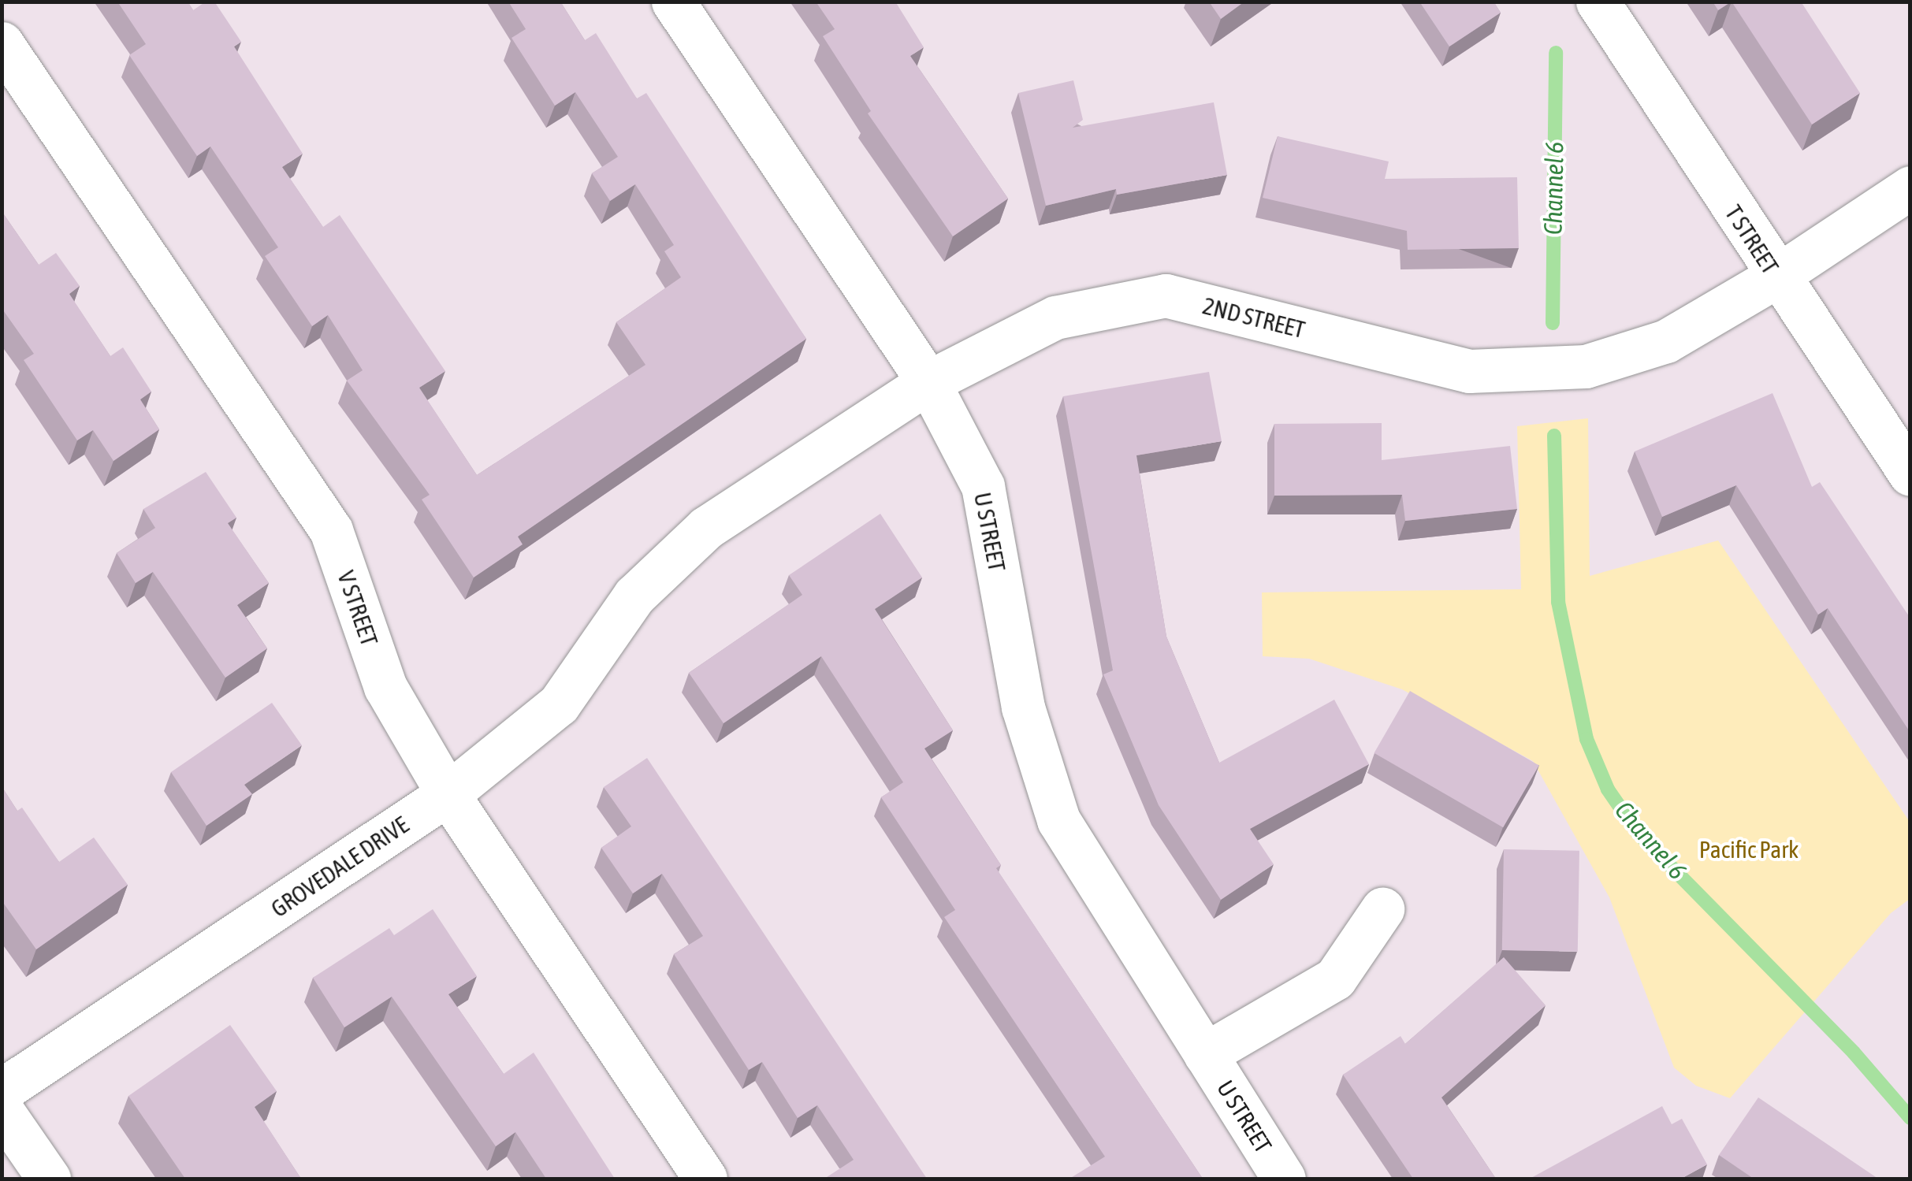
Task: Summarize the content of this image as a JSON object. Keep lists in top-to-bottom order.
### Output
{
  "streets": {
    "street": [
      "T STREET",
      "2ND STREET",
      "U STREET",
      "V STREET",
      "GROVEDALE DRIVE"
    ]
  },
  "crossings": [
    ["T STREET", "2ND STREET"],
    ["2ND STREET", "U STREET"],
    ["2ND STREET", "GROVEDALE DRIVE"],
    ["V STREET", "GROVEDALE DRIVE"]
  ],
  "water": ["Channel 6"],
  "parks": ["Pacific Park"]
}
